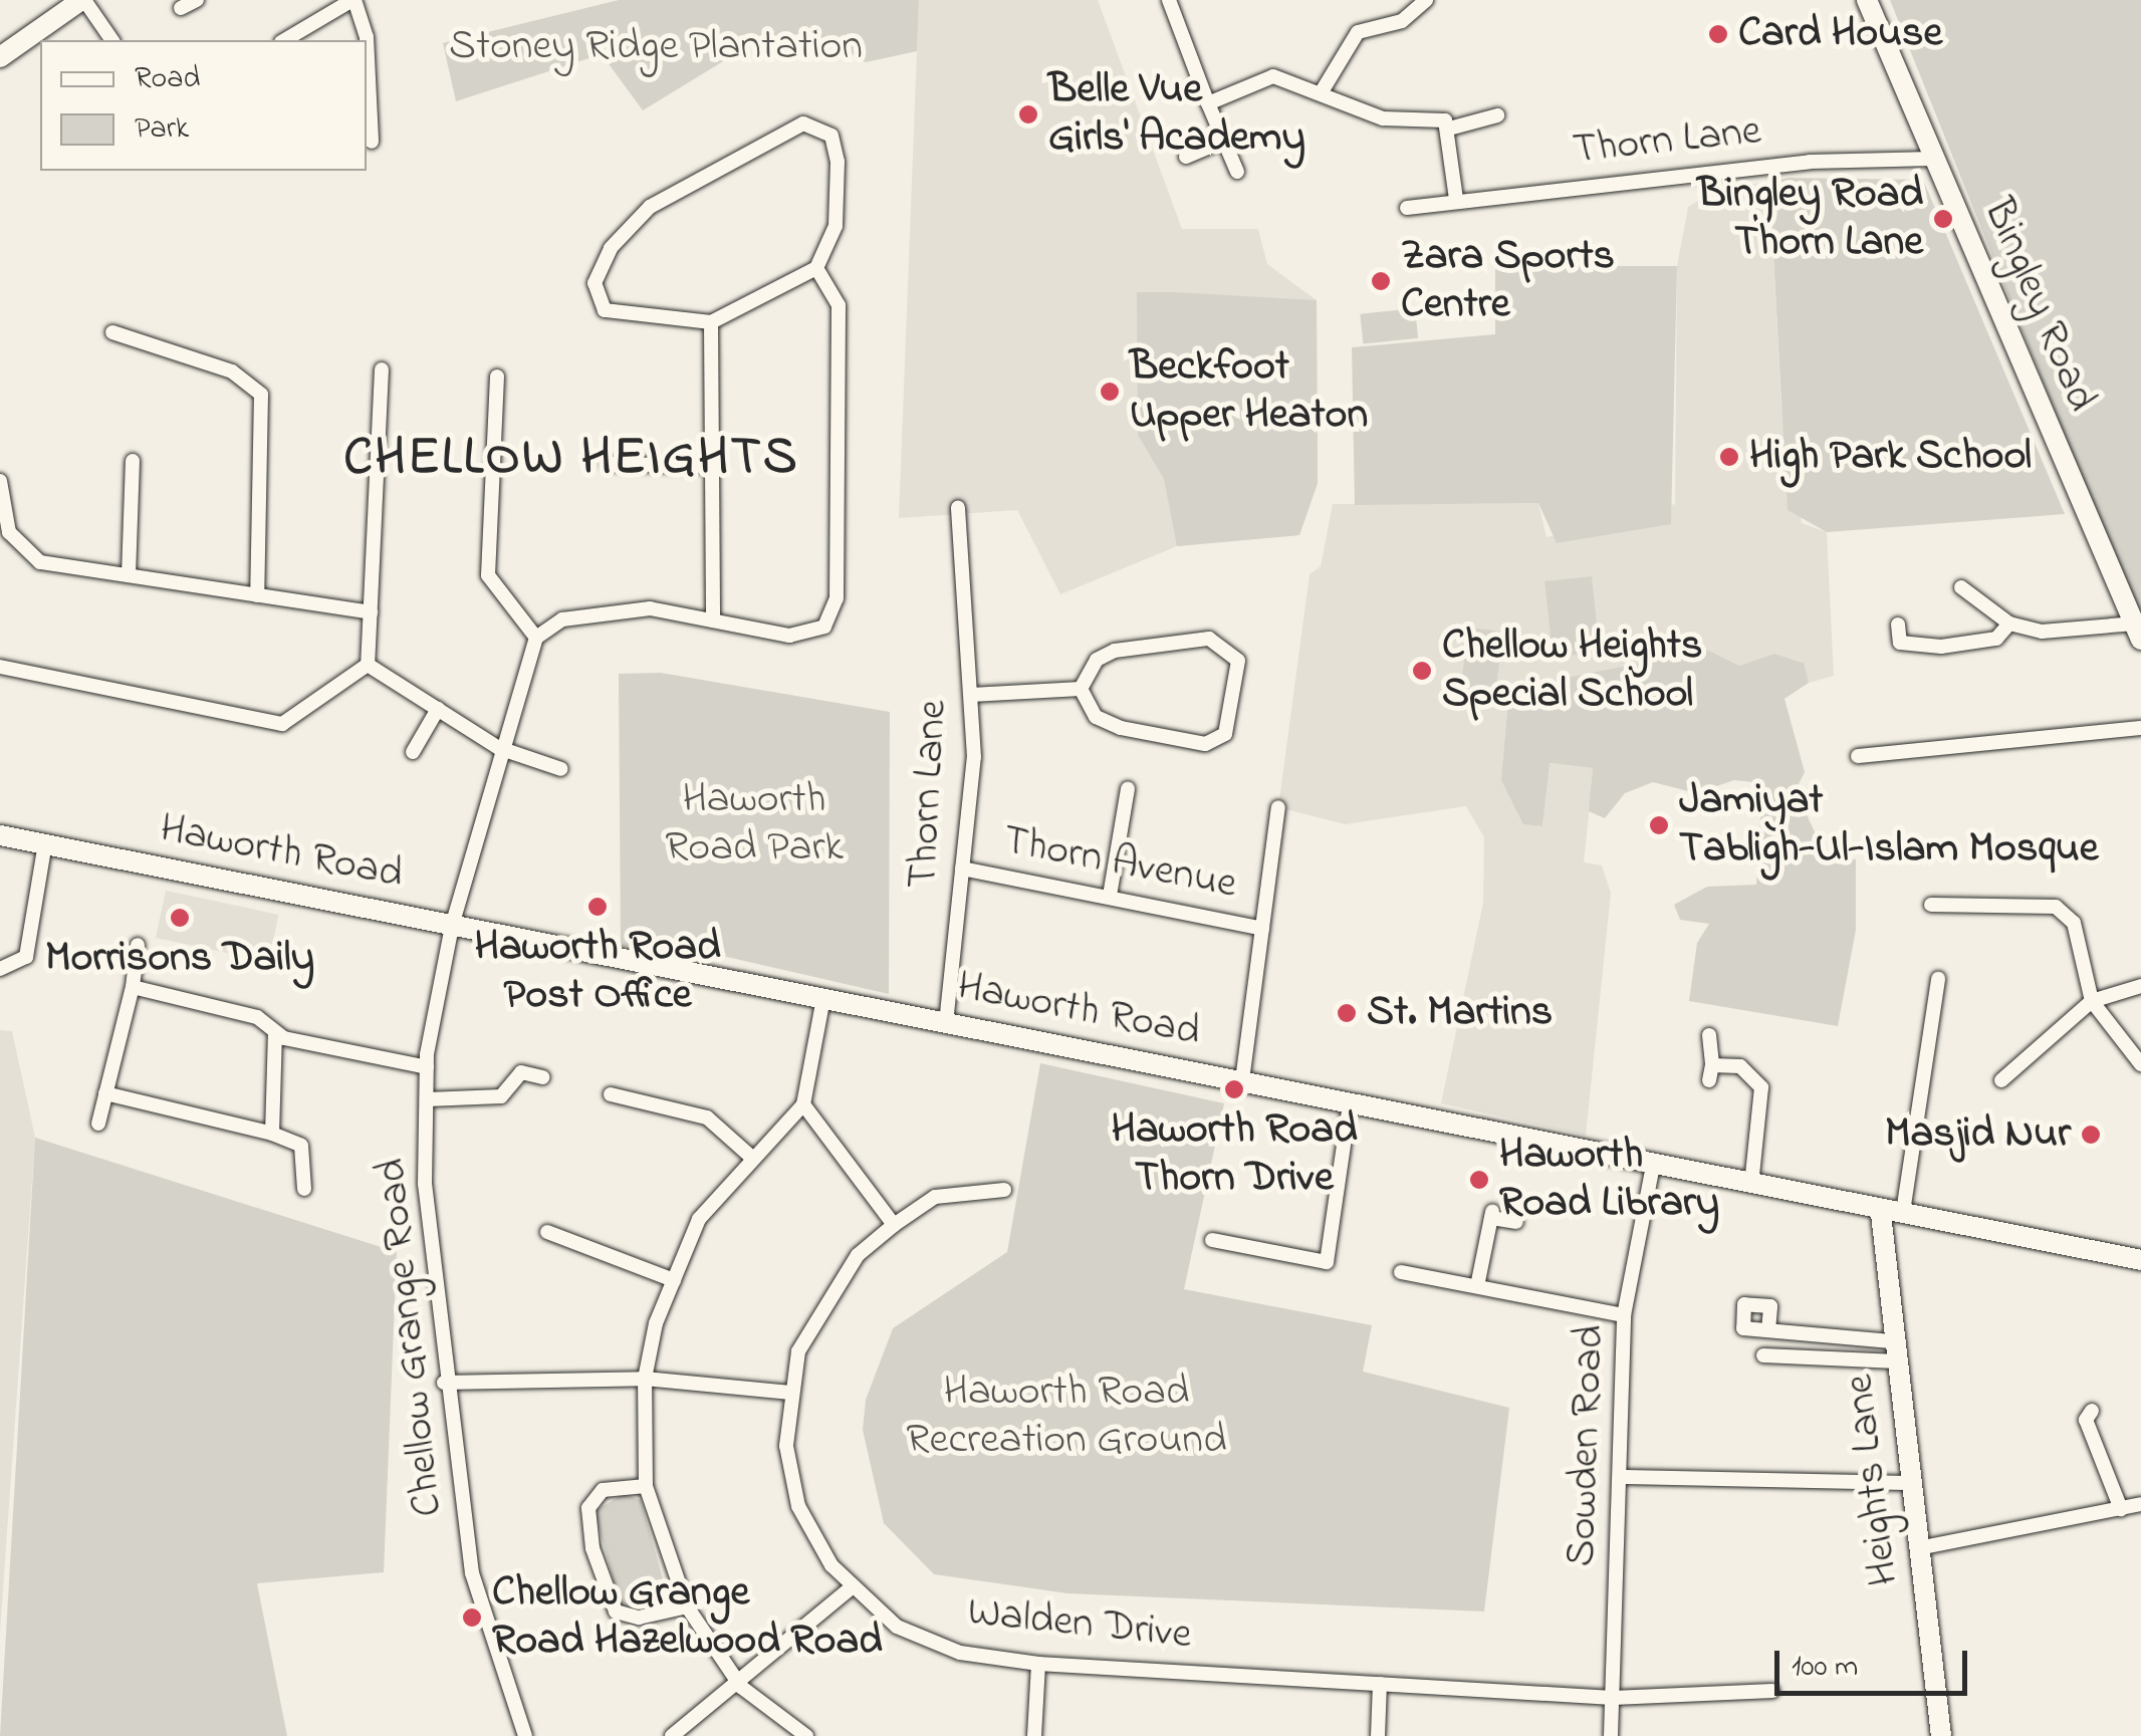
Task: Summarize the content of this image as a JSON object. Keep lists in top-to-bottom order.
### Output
{
  "streets": {
    "main road": ["Bingley Road", "Haworth Road", "Heights Lane"],
    "street": [
      "Thorn Lane",
      "Thorn Avenue",
      "Chellow Grange Road",
      "Sowden Road",
      "Walden Drive"
    ]
  },
  "crossings": [
    ["Thorn Lane", "Bingley Road"],
    ["Thorn Lane", "Haworth Road"],
    ["Thorn Lane", "Thorn Avenue"],
    ["Haworth Road", "Chellow Grange Road"],
    ["Haworth Road", "Sowden Road"],
    ["Haworth Road", "Heights Lane"],
    ["Sowden Road", "Walden Drive"]
  ],
  "districts": ["CHELLOW HEIGHTS"],
  "parks": ["Stoney Ridge Plantation", "Haworth Road Park", "Haworth Road Recreation Ground"],
  "places": [
    "Card House",
    "Belle Vue Girls' Academy",
    "Bingley Road Thorn Lane",
    "Zara Sports Centre",
    "Beckfoot Upper Heaton",
    "High Park School",
    "Chellow Heights Special School",
    "Jamiyat Tabligh-Ul-Islam Mosque",
    "Haworth Road Post Office",
    "Morrisons Daily",
    "St. Martins",
    "Haworth Road Thorn Drive",
    "Masjid Nur",
    "Haworth Road Library",
    "Chellow Grange Road Hazelwood Road"
  ],
  "legend": ["Road", "Park"],
  "scale_bar": "100 m"
}
